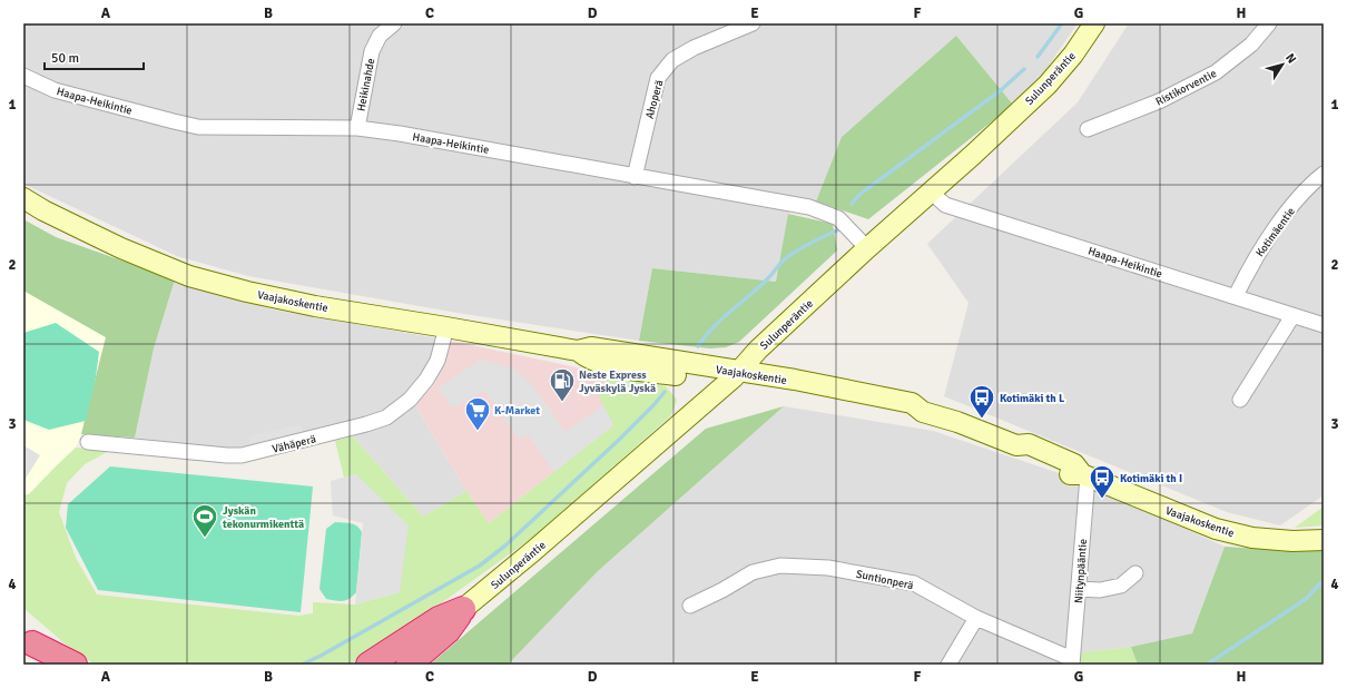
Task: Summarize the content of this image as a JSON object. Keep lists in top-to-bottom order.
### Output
{
  "streets": {
    "main road": ["Sulunperäntie", "Vaajakoskentie"],
    "street": [
      "Heikinahde",
      "Ristikorventie",
      "Ahoperä",
      "Haapa-Heikintie",
      "Kotimäentie",
      "Vähäperä",
      "Niitynpääntie",
      "Suntionperä"
    ]
  },
  "crossings": [
    ["Sulunperäntie", "Haapa-Heikintie"],
    ["Sulunperäntie", "Vaajakoskentie"],
    ["Heikinahde", "Haapa-Heikintie"],
    ["Ahoperä", "Haapa-Heikintie"],
    ["Haapa-Heikintie", "Kotimäentie"],
    ["Vaajakoskentie", "Vähäperä"],
    ["Vaajakoskentie", "Niitynpääntie"],
    ["Niitynpääntie", "Suntionperä"]
  ],
  "places": {
    "fuel station": ["Neste Express Jyväskylä Jyskä"],
    "bus stop": ["Kotimäki th L", "Kotimäki th I"],
    "supermarket": ["K-Market"],
    "sports": ["Jyskän tekonurmikenttä"]
  },
  "scale_bar": "50 m",
  "north": "top right",
  "grid": {
    "columns": [
      "A",
      "B",
      "C",
      "D",
      "E",
      "F",
      "G",
      "H"
    ],
    "rows": [
      "1",
      "2",
      "3",
      "4"
    ]
  }
}
